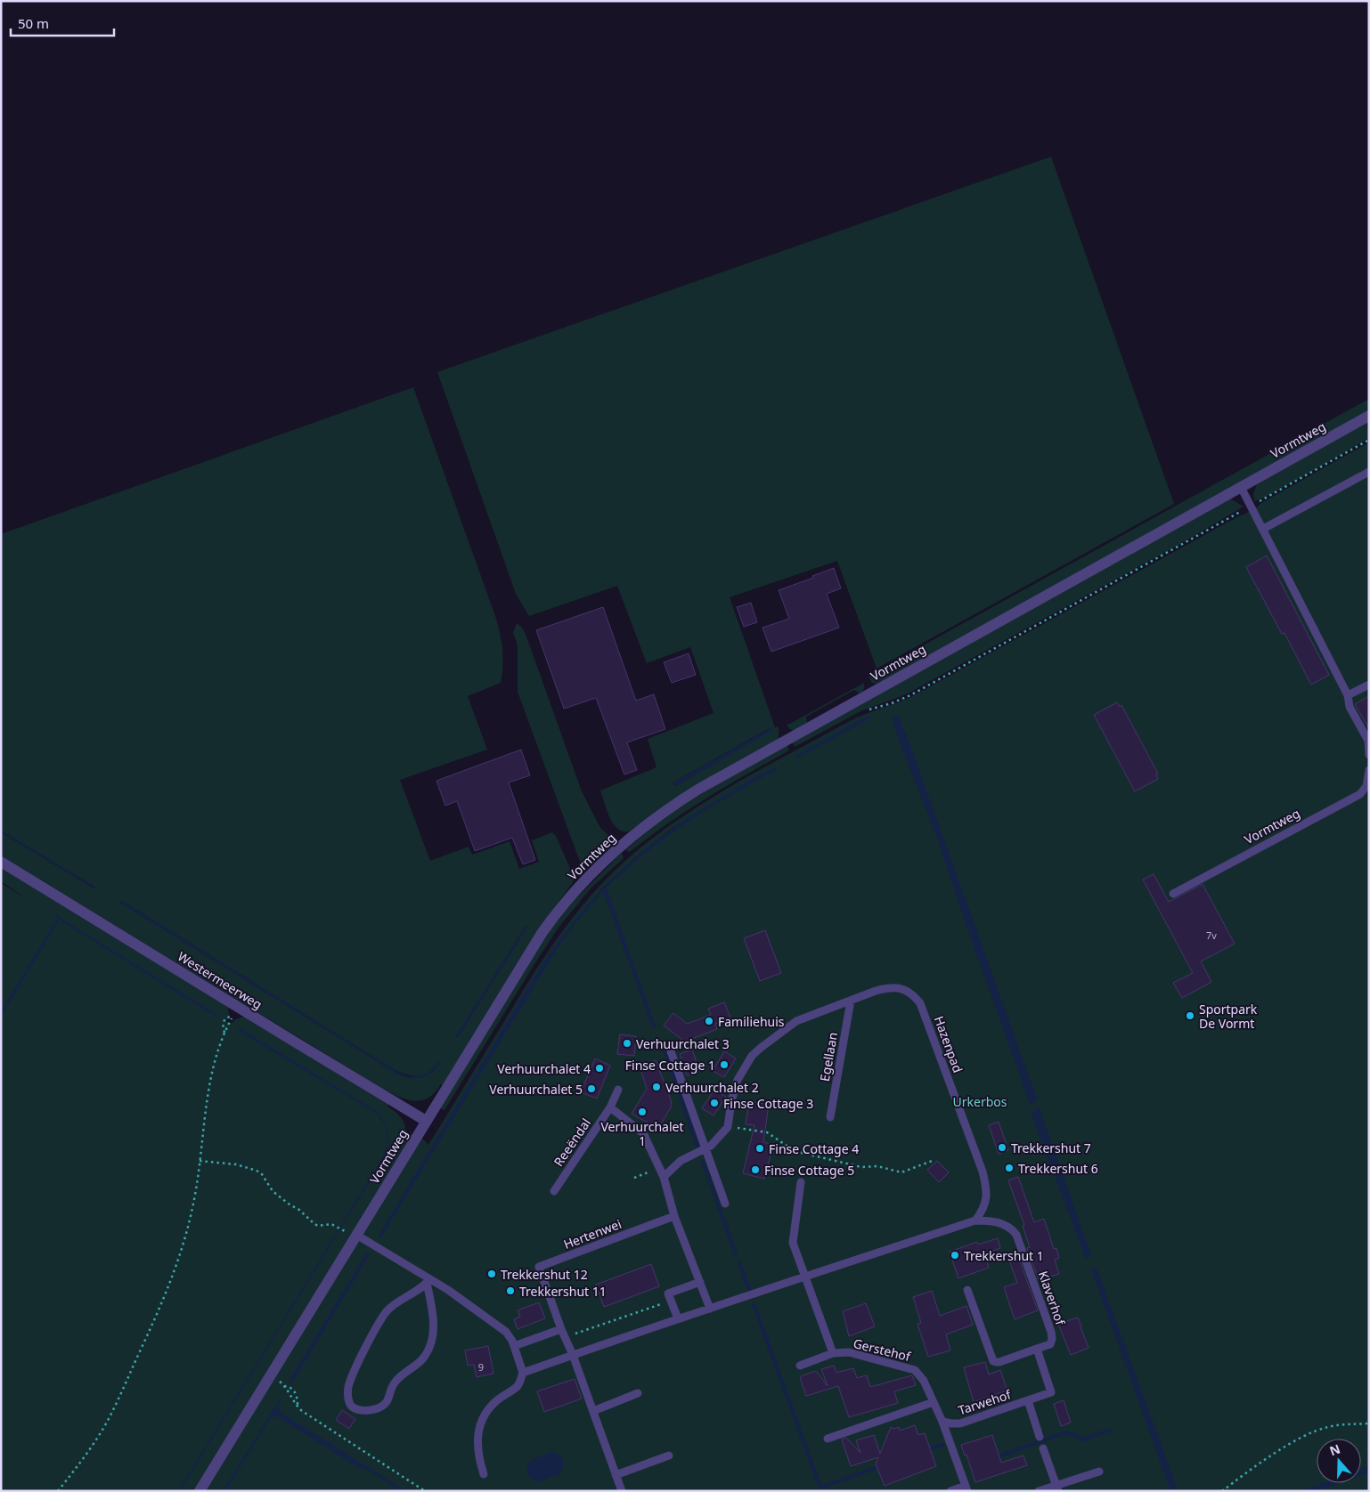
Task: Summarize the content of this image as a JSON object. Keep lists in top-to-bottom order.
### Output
{
  "streets": {
    "street": ["Vormtweg", "Westermeerweg"],
    "lane": [
      "Hazenpad",
      "Egellaan",
      "Reeëndal",
      "Hertenwei",
      "Klaverhof",
      "Gerstehof",
      "Tarwehof"
    ]
  },
  "crossings": [
    ["Vormtweg", "Westermeerweg"],
    ["Hazenpad", "Egellaan"],
    ["Hazenpad", "Klaverhof"],
    ["Klaverhof", "Tarwehof"],
    ["Gerstehof", "Tarwehof"]
  ],
  "parks": ["Urkerbos"],
  "places": [
    "Sportpark De Vormt",
    "Familiehuis",
    "Verhuurchalet 3",
    "Finse Cottage 1",
    "Verhuurchalet 4",
    "Verhuurchalet 2",
    "Verhuurchalet 5",
    "Finse Cottage 3",
    "Verhuurchalet 1",
    "Trekkershut 7",
    "Finse Cottage 4",
    "Trekkershut 6",
    "Finse Cottage 5",
    "Trekkershut 1",
    "Trekkershut 12",
    "Trekkershut 11"
  ],
  "house_numbers": ["7v", "9"],
  "scale_bar": "50 m",
  "north": "top"
}
